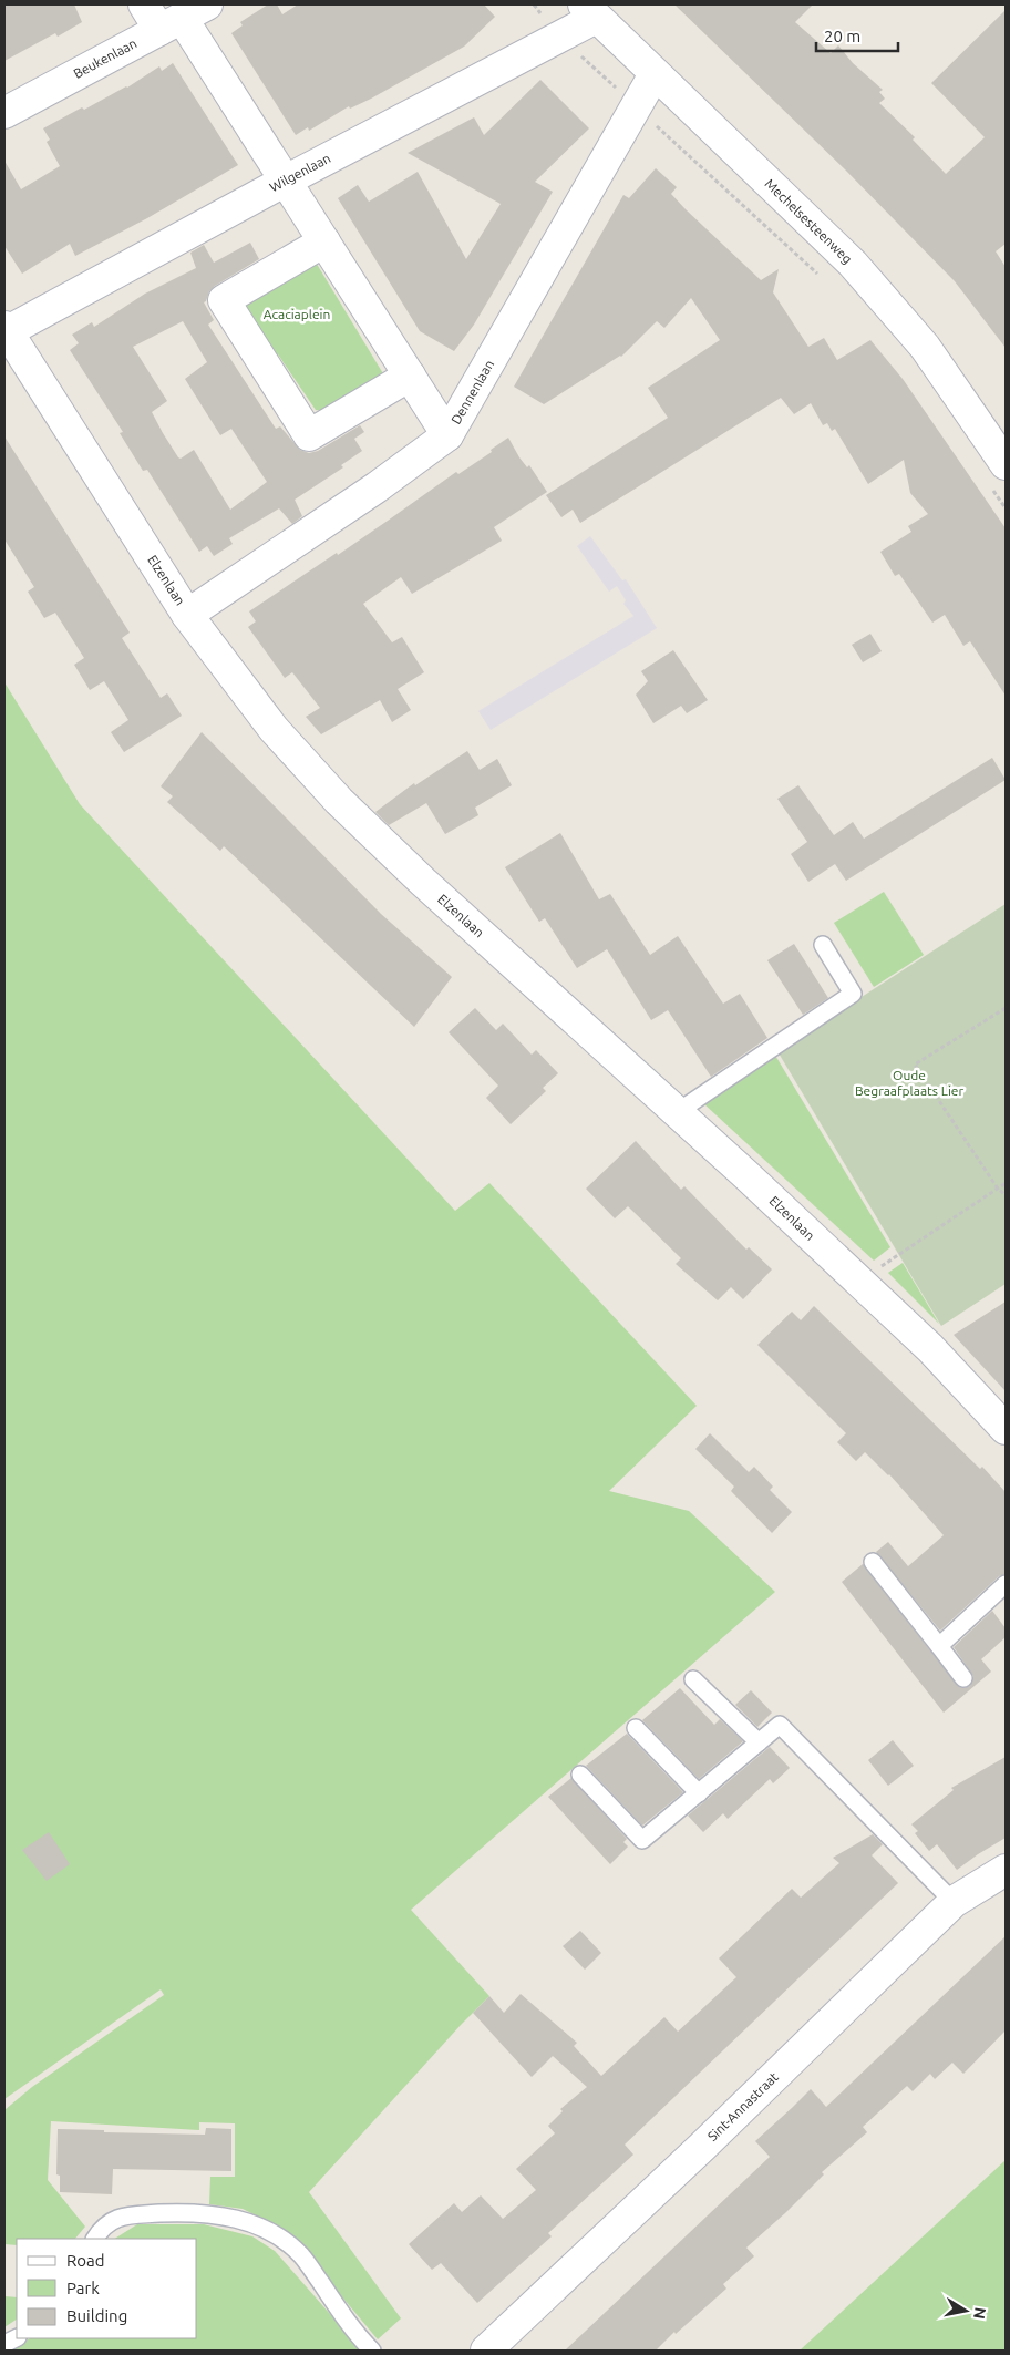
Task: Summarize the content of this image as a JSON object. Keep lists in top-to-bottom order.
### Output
{
  "streets": {
    "street": [
      "Beukenlaan",
      "Wilgenlaan",
      "Mechelsesteenweg",
      "Dennenlaan",
      "Elzenlaan",
      "Sint-Annastraat"
    ]
  },
  "crossings": [
    ["Wilgenlaan", "Mechelsesteenweg"],
    ["Wilgenlaan", "Elzenlaan"],
    ["Mechelsesteenweg", "Dennenlaan"],
    ["Dennenlaan", "Elzenlaan"]
  ],
  "parks": ["Acaciaplein", "Oude Begraafplaats Lier"],
  "legend": ["Road", "Park", "Building"],
  "scale_bar": "20 m",
  "north": "right"
}
